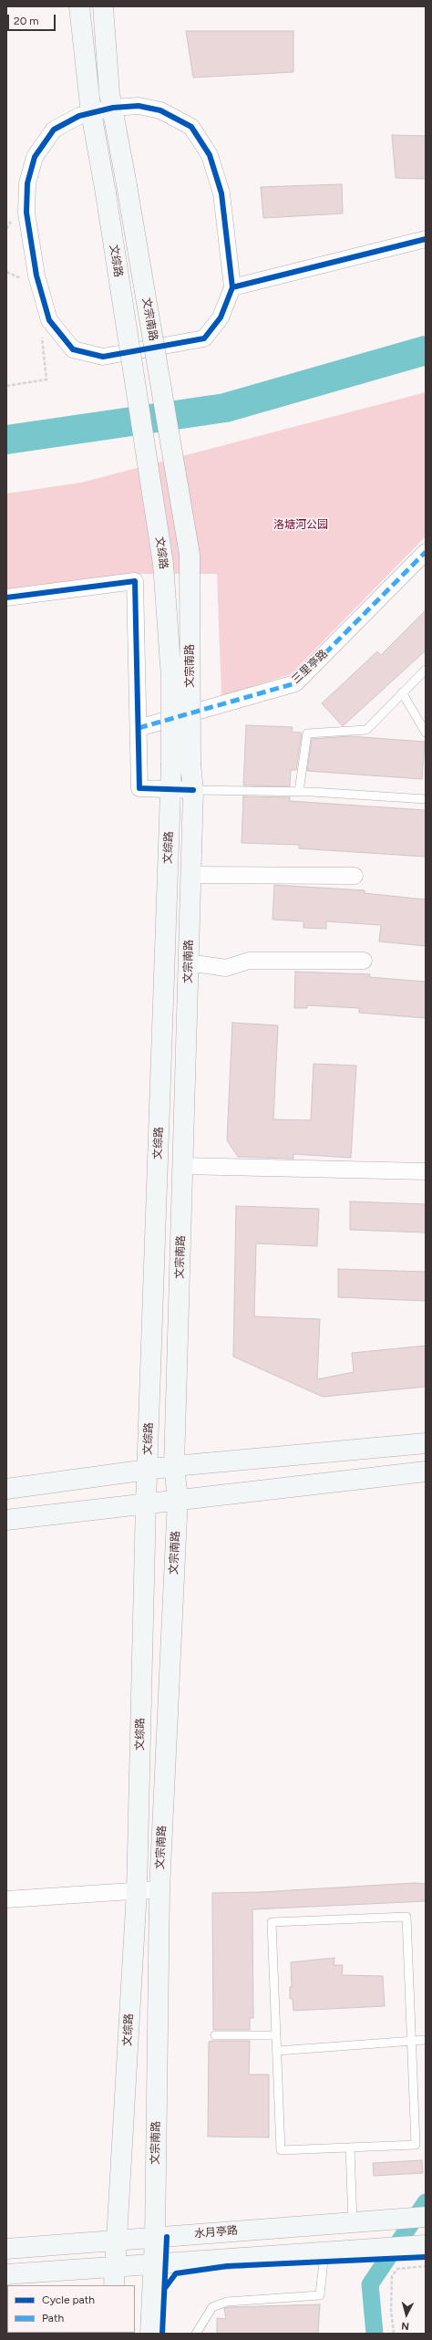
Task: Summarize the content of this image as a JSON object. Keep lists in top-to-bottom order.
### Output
{
  "streets": {
    "main road": ["文综路", "文宗南路", "水月亭路"],
    "street": ["三里亭路"]
  },
  "crossings": [
    ["文综路", "文宗南路"],
    ["文综路", "水月亭路"],
    ["文宗南路", "水月亭路"]
  ],
  "parks": ["洛塘河公园"],
  "legend": ["Cycle path", "Path"],
  "scale_bar": "20 m",
  "north": "bottom"
}
